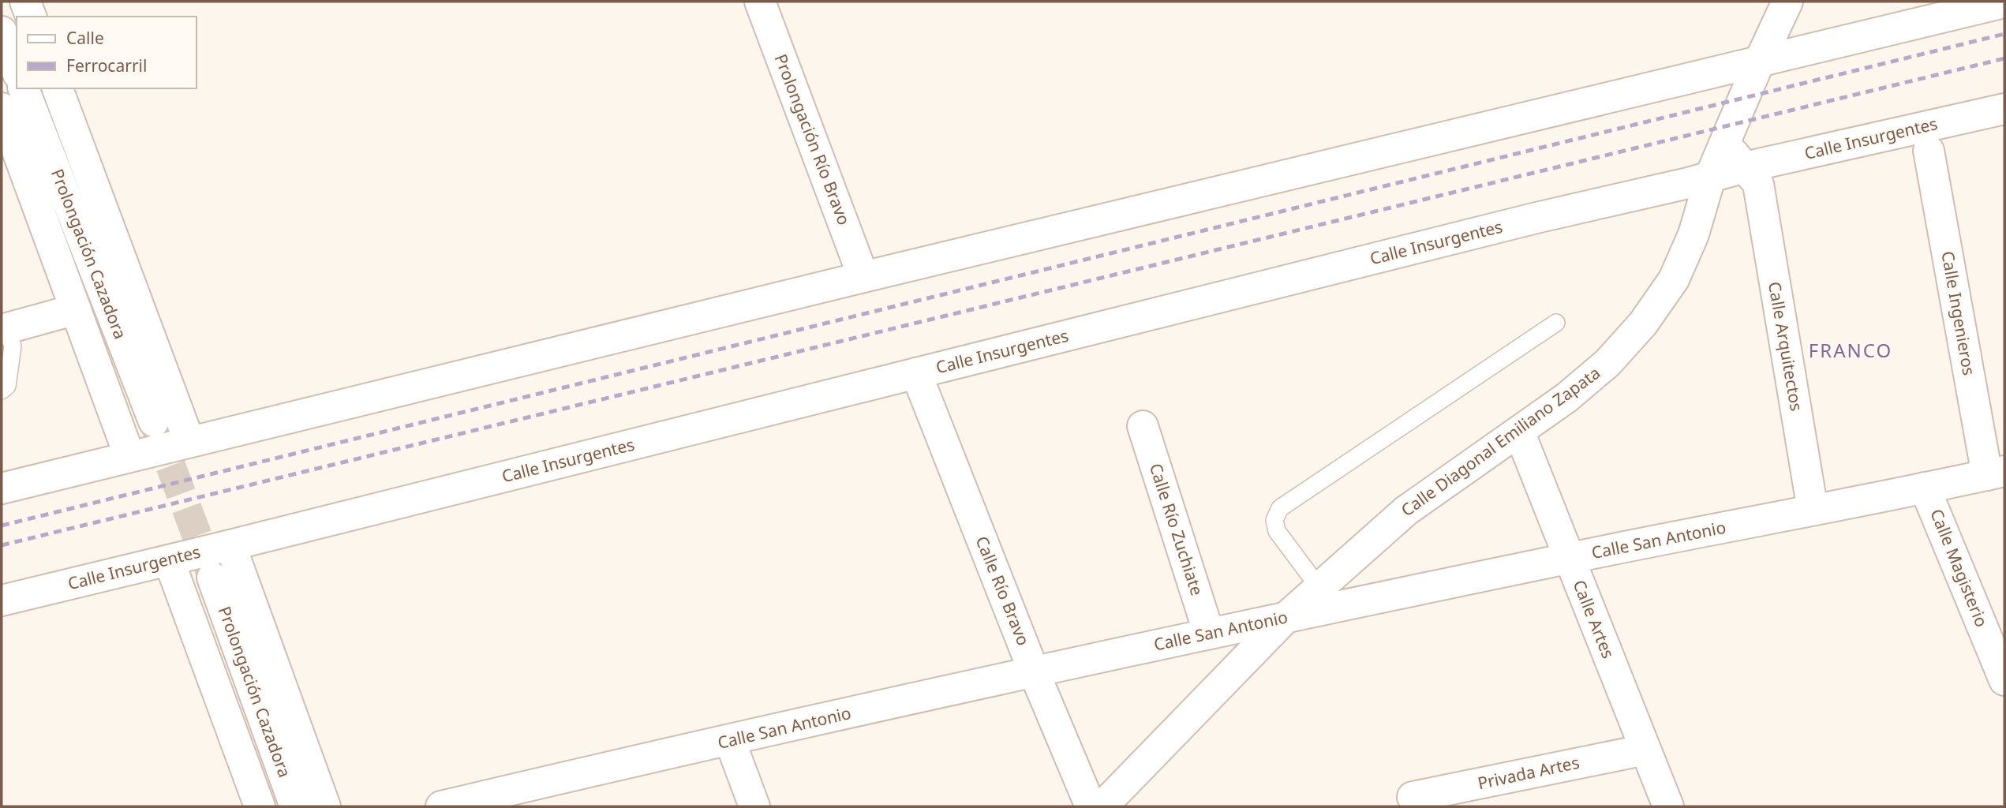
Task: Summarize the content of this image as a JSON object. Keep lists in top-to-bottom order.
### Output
{
  "streets": {
    "street": [
      "Calle Insurgentes",
      "Prolongación Río Bravo",
      "Prolongación Cazadora",
      "Calle Ingenieros",
      "Calle Arquitectos",
      "Calle Diagonal Emiliano Zapata",
      "Calle Río Zuchiate",
      "Calle San Antonio",
      "Calle Magisterio",
      "Calle Río Bravo",
      "Calle Artes",
      "Privada Artes"
    ]
  },
  "crossings": [
    ["Calle Insurgentes", "Calle Arquitectos"],
    ["Calle Insurgentes", "Calle Diagonal Emiliano Zapata"],
    ["Calle Insurgentes", "Calle Río Bravo"],
    ["Calle Ingenieros", "Calle San Antonio"],
    ["Calle Arquitectos", "Calle San Antonio"],
    ["Calle Diagonal Emiliano Zapata", "Calle San Antonio"],
    ["Calle Diagonal Emiliano Zapata", "Calle Artes"],
    ["Calle Río Zuchiate", "Calle San Antonio"],
    ["Calle San Antonio", "Calle Magisterio"],
    ["Calle San Antonio", "Calle Río Bravo"],
    ["Calle San Antonio", "Calle Artes"],
    ["Calle Artes", "Privada Artes"]
  ],
  "districts": ["FRANCO"],
  "legend": ["Calle", "Ferrocarril"]
}
